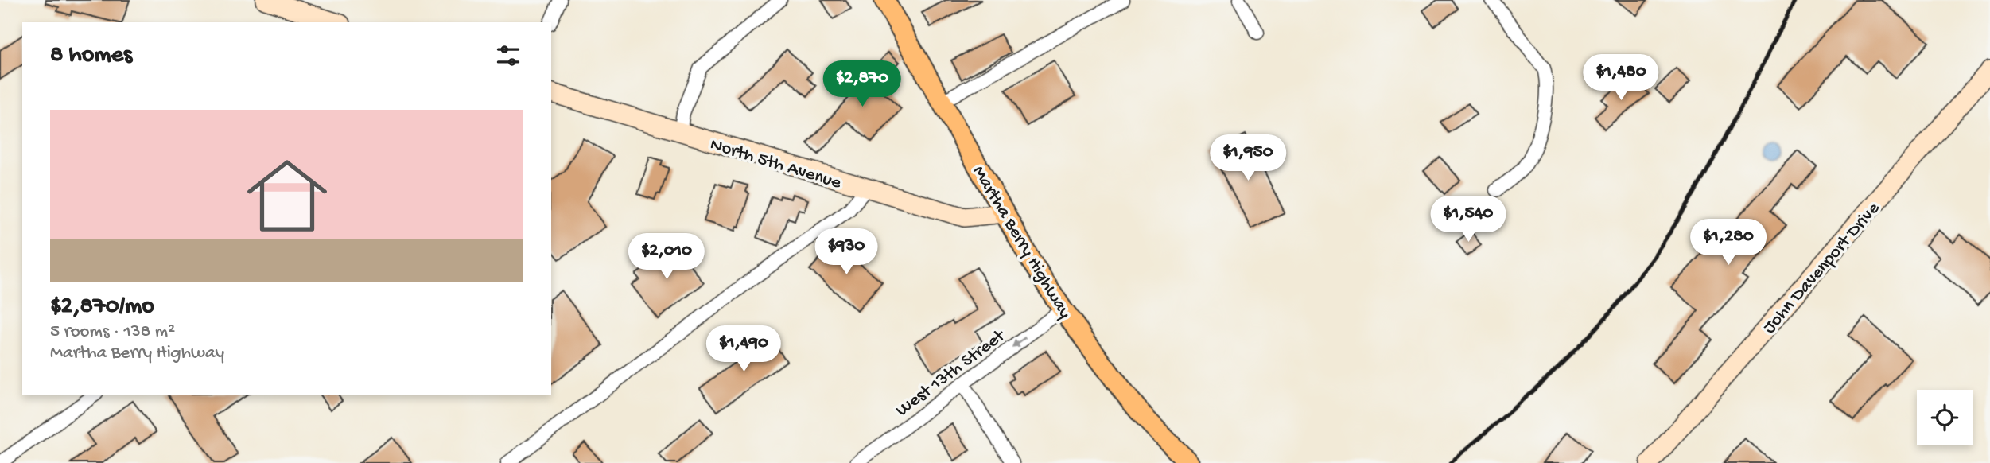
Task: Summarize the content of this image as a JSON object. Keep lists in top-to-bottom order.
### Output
{
  "streets": {
    "main road": ["Martha Berry Highway"],
    "street": ["North 5th Avenue", "John Davenport Drive", "West 13th Street"]
  },
  "crossings": [
    ["North 5th Avenue", "Martha Berry Highway"],
    ["Martha Berry Highway", "West 13th Street"]
  ],
  "one_way": ["West 13th Street"],
  "page": {
    "heading": "8 homes",
    "price": [
      "$1,480",
      "$2,870",
      "$1,950",
      "$1,540",
      "$1,280",
      "$930",
      "$2,010",
      "$1,490"
    ],
    "list": [
      {
        "name": "$2,870/mo",
        "note": "5 rooms · 138 m² · Martha Berry Highway"
      }
    ]
  }
}
